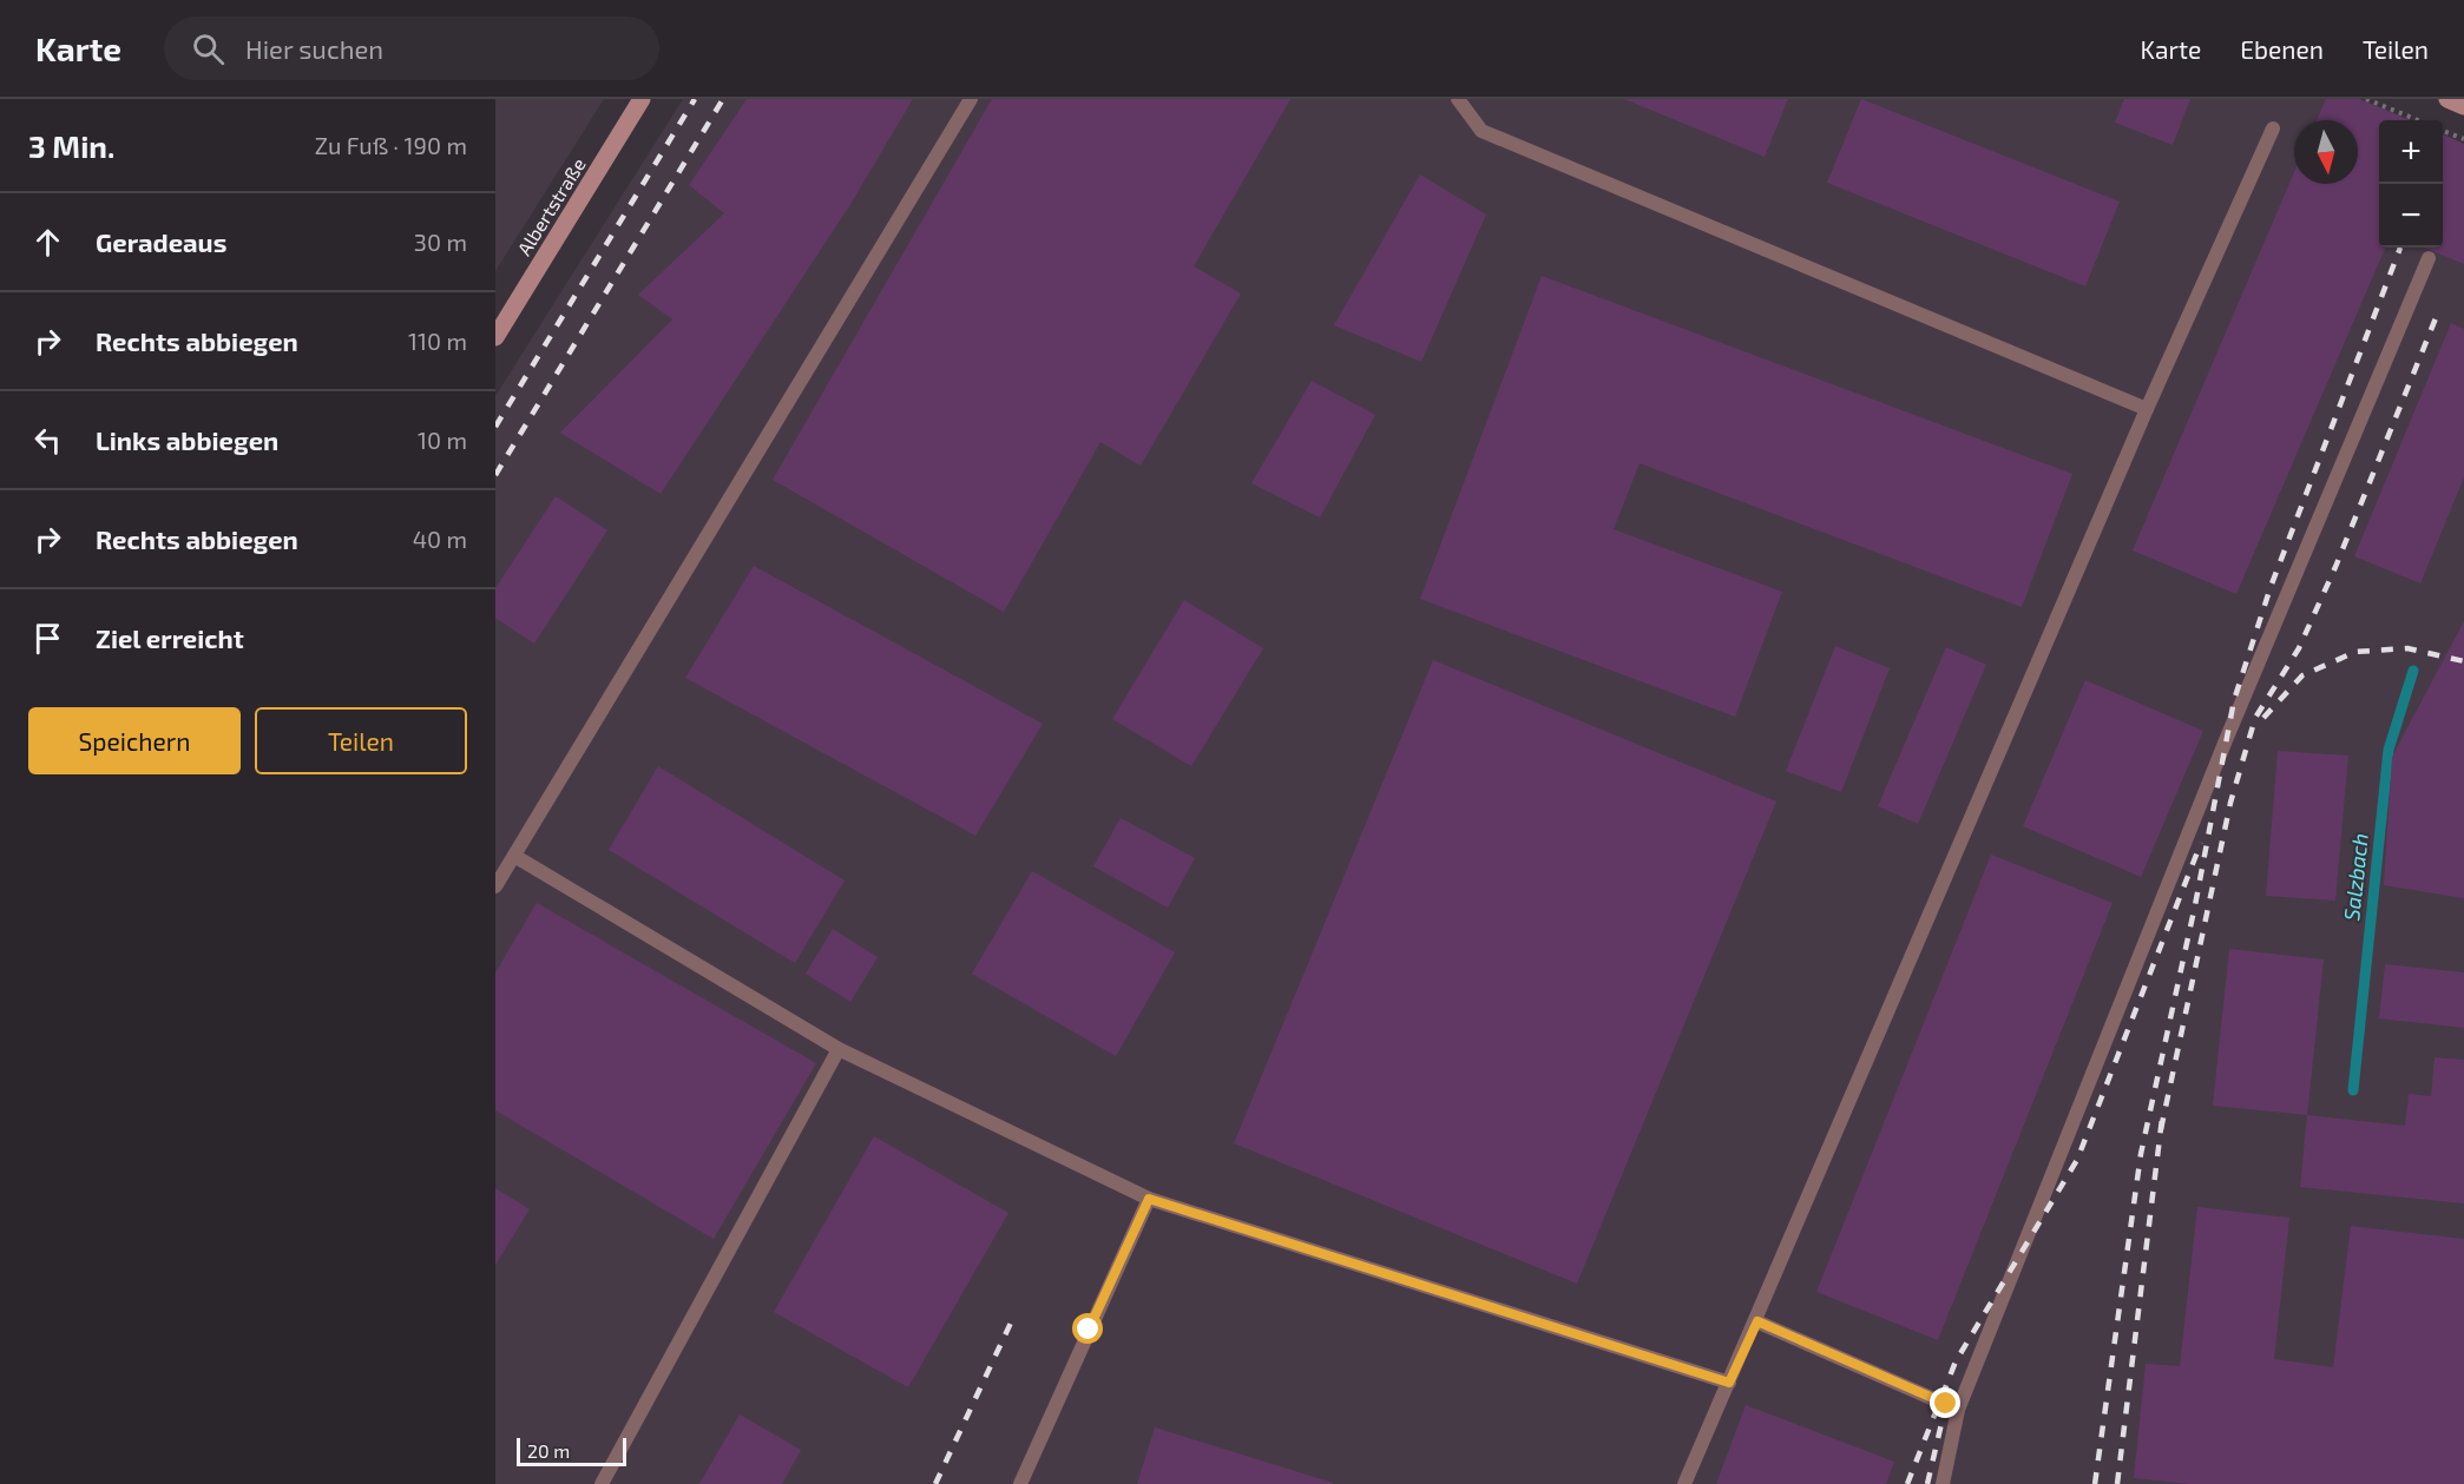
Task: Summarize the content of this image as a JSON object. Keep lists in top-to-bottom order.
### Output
{
  "streets": {
    "street": ["Albertstraße"]
  },
  "water": ["Salzbach"],
  "scale_bar": "20 m",
  "north": "bottom",
  "page": {
    "header": "Karte",
    "search": "Hier suchen",
    "nav": ["Karte", "Ebenen", "Teilen"],
    "heading": ["3 Min.", "Zu Fuß · 190 m"],
    "map_buttons": ["+", "−"],
    "list": [
      ["Geradeaus", "30 m"],
      ["Rechts abbiegen", "110 m"],
      ["Links abbiegen", "10 m"],
      ["Rechts abbiegen", "40 m"],
      "Ziel erreicht"
    ],
    "buttons": ["Speichern", "Teilen"],
    "scale": "20 m"
  }
}
